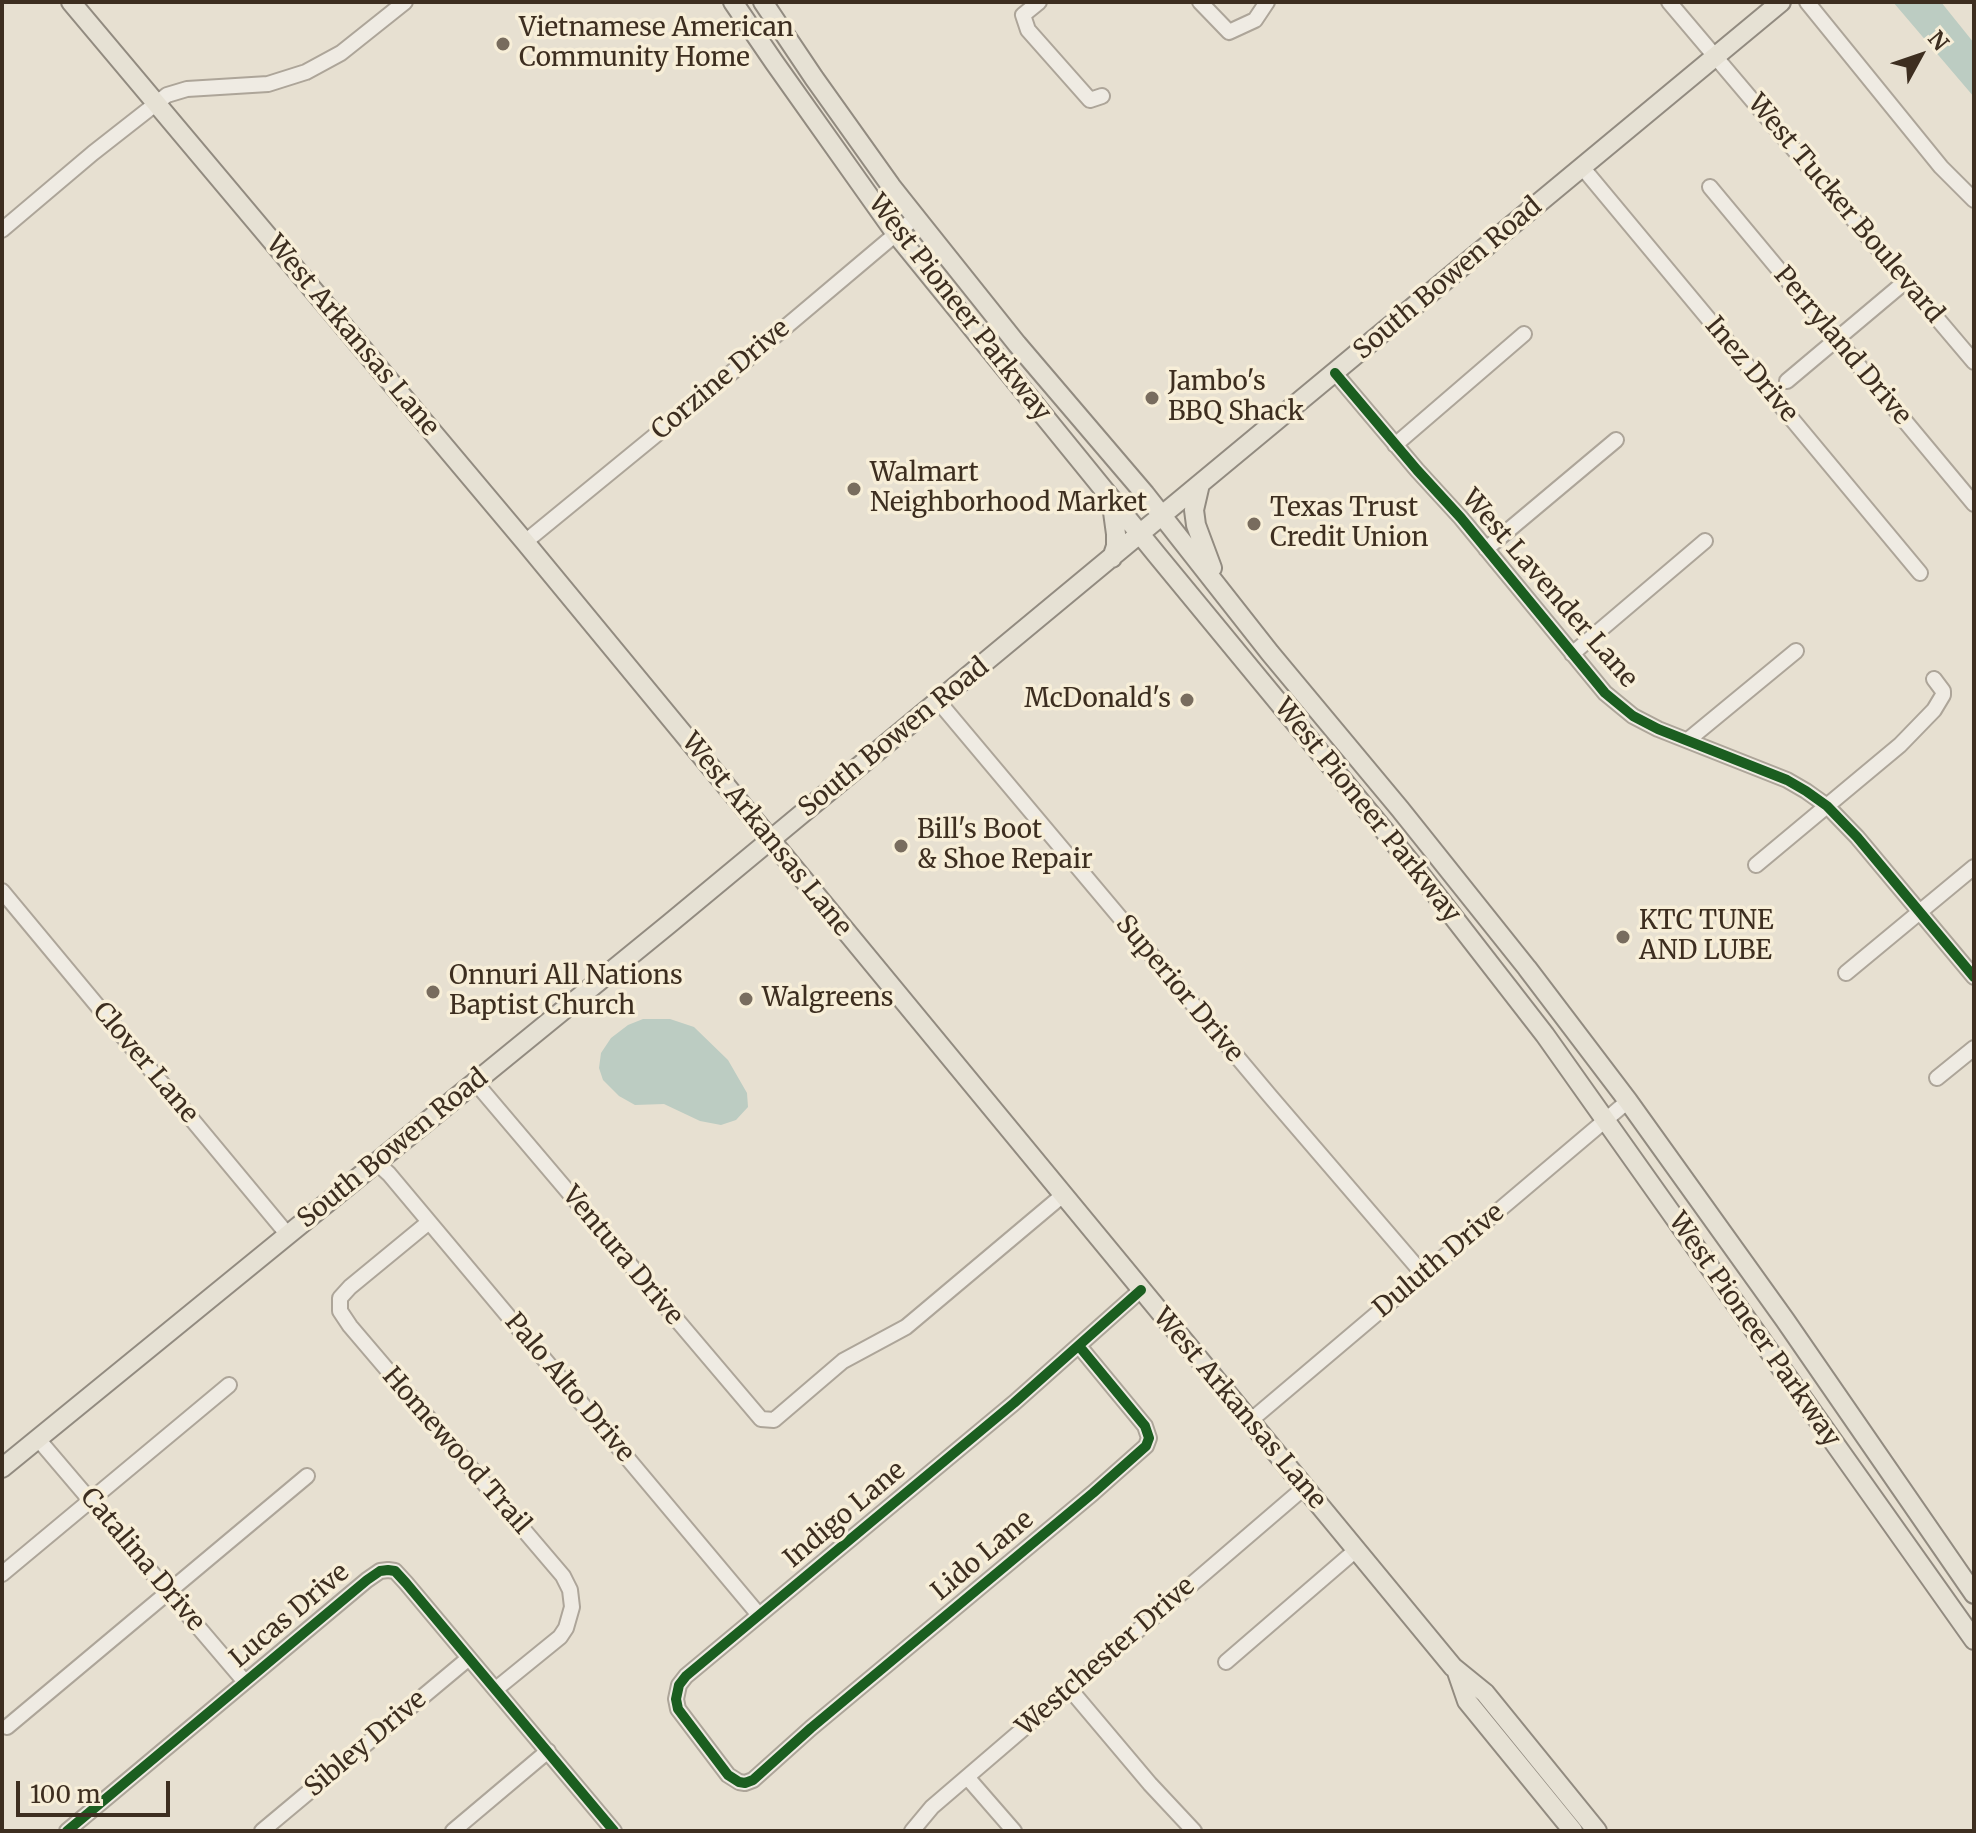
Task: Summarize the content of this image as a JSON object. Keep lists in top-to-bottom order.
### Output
{
  "streets": {
    "main road": ["South Bowen Road", "West Pioneer Parkway", "West Arkansas Lane"],
    "street": [
      "West Tucker Boulevard",
      "Perryland Drive",
      "Inez Drive",
      "Corzine Drive",
      "West Lavender Lane",
      "Superior Drive",
      "Clover Lane",
      "Ventura Drive",
      "Duluth Drive",
      "Palo Alto Drive",
      "Homewood Trail",
      "Indigo Lane",
      "Lido Lane",
      "Catalina Drive",
      "Lucas Drive",
      "Westchester Drive",
      "Sibley Drive"
    ]
  },
  "crossings": [
    ["West Tucker Boulevard", "South Bowen Road"],
    ["South Bowen Road", "West Pioneer Parkway"],
    ["South Bowen Road", "West Arkansas Lane"],
    ["South Bowen Road", "Inez Drive"],
    ["South Bowen Road", "West Lavender Lane"],
    ["South Bowen Road", "Superior Drive"],
    ["South Bowen Road", "Clover Lane"],
    ["South Bowen Road", "Ventura Drive"],
    ["South Bowen Road", "Palo Alto Drive"],
    ["South Bowen Road", "Catalina Drive"],
    ["West Pioneer Parkway", "Corzine Drive"],
    ["West Pioneer Parkway", "Duluth Drive"],
    ["West Arkansas Lane", "Corzine Drive"],
    ["West Arkansas Lane", "Ventura Drive"],
    ["West Arkansas Lane", "Duluth Drive"],
    ["West Arkansas Lane", "Indigo Lane"],
    ["West Arkansas Lane", "Westchester Drive"],
    ["Superior Drive", "Duluth Drive"],
    ["Palo Alto Drive", "Homewood Trail"],
    ["Palo Alto Drive", "Indigo Lane"],
    ["Homewood Trail", "Lucas Drive"],
    ["Indigo Lane", "Lido Lane"],
    ["Catalina Drive", "Lucas Drive"],
    ["Lucas Drive", "Sibley Drive"]
  ],
  "places": [
    "Vietnamese American Community Home",
    "Jambo's BBQ Shack",
    "Walmart Neighborhood Market",
    "Texas Trust Credit Union",
    "McDonald's",
    "Bill's Boot & Shoe Repair",
    "KTC TUNE AND LUBE",
    "Onnuri All Nations Baptist Church",
    "Walgreens"
  ],
  "scale_bar": "100 m",
  "north": "top right"
}
